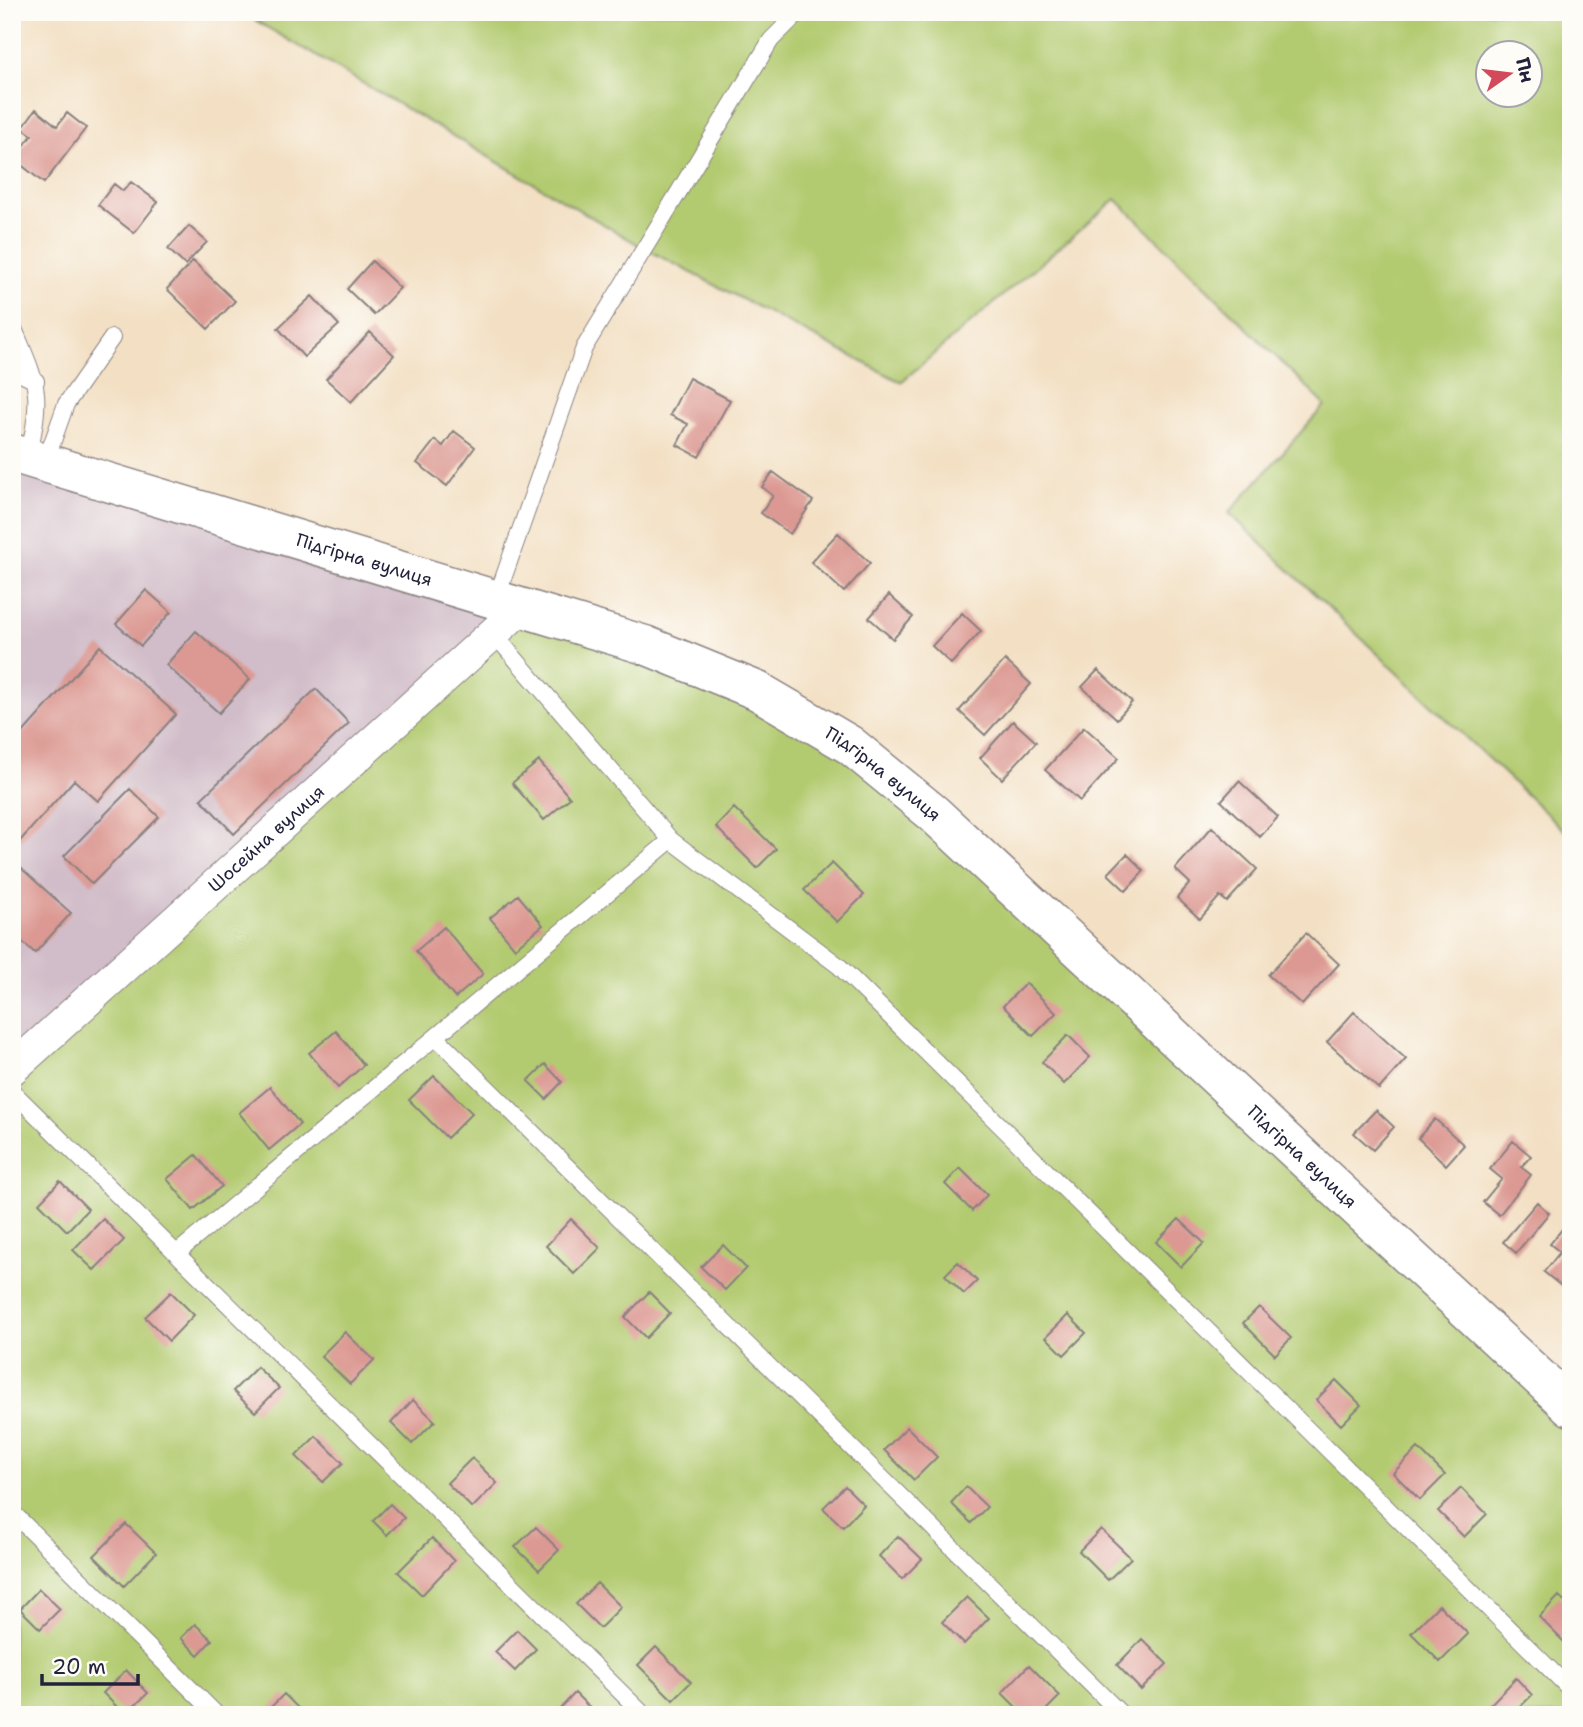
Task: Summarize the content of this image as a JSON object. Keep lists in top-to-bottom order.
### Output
{
  "streets": {
    "street": ["Підгірна вулиця", "Шосейна вулиця"]
  },
  "crossings": [
    ["Підгірна вулиця", "Шосейна вулиця"]
  ],
  "scale_bar": "20 m",
  "north": "right"
}
